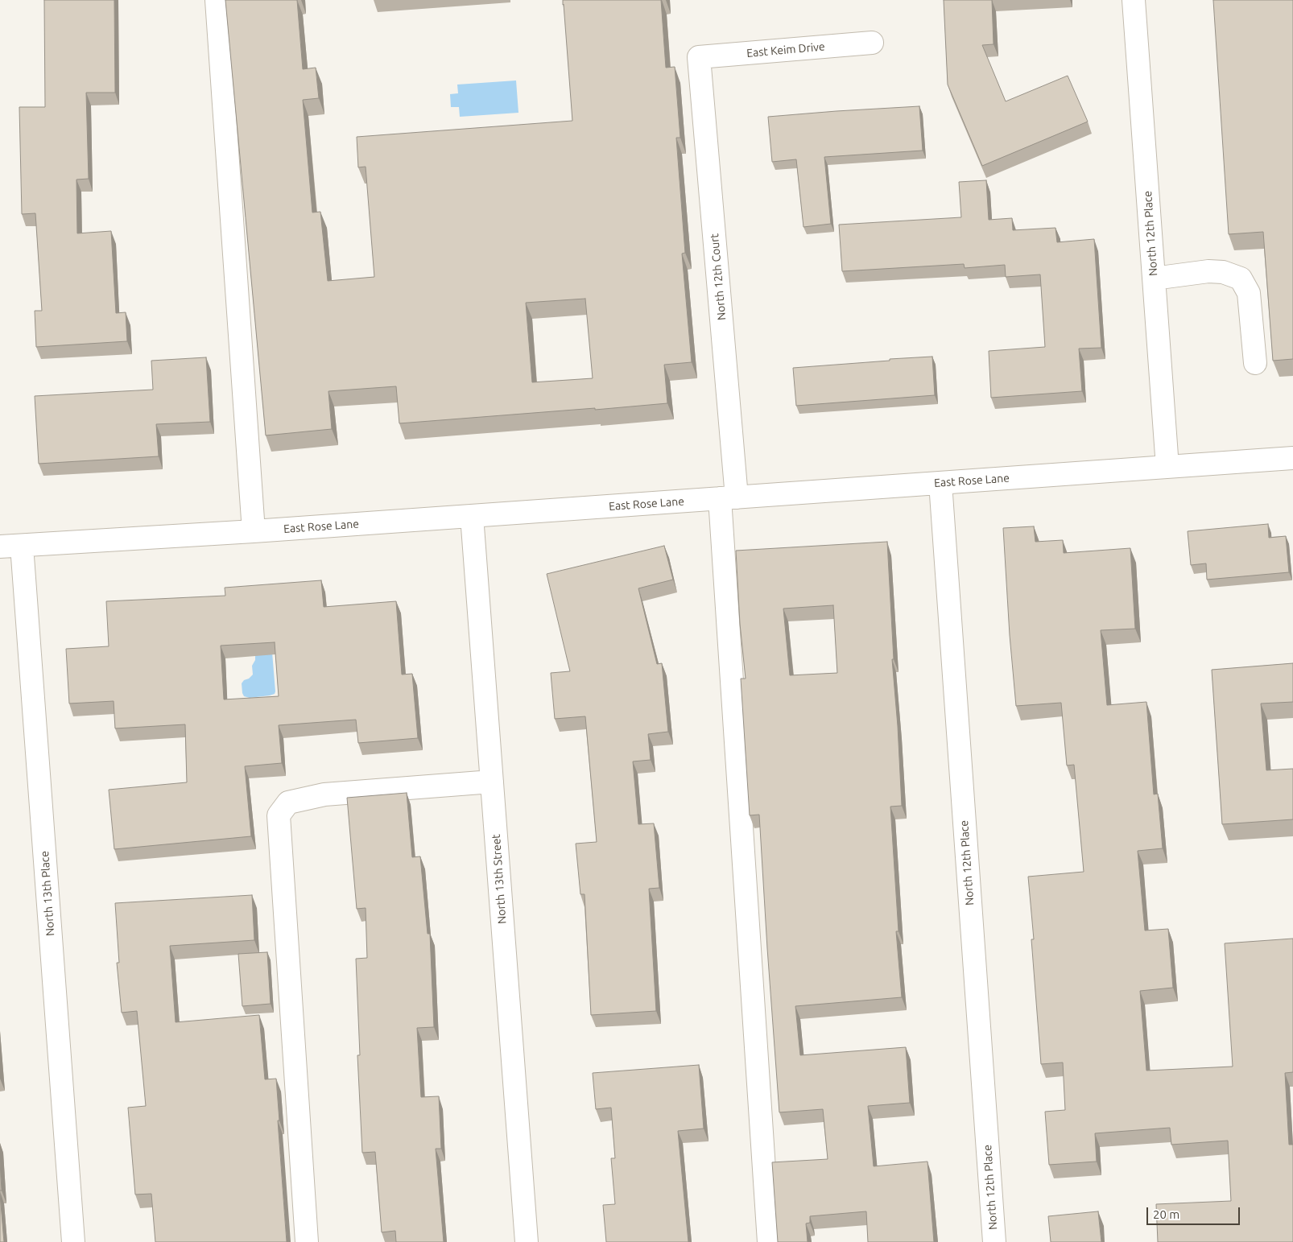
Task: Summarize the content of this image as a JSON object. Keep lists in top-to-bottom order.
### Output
{
  "streets": {
    "street": [
      "East Keim Drive",
      "North 12th Place",
      "North 12th Court",
      "East Rose Lane",
      "North 13th Street",
      "North 13th Place"
    ]
  },
  "crossings": [
    ["East Keim Drive", "North 12th Court"],
    ["North 12th Place", "East Rose Lane"],
    ["North 12th Court", "East Rose Lane"],
    ["East Rose Lane", "North 13th Street"],
    ["East Rose Lane", "North 13th Place"]
  ],
  "scale_bar": "20 m"
}
